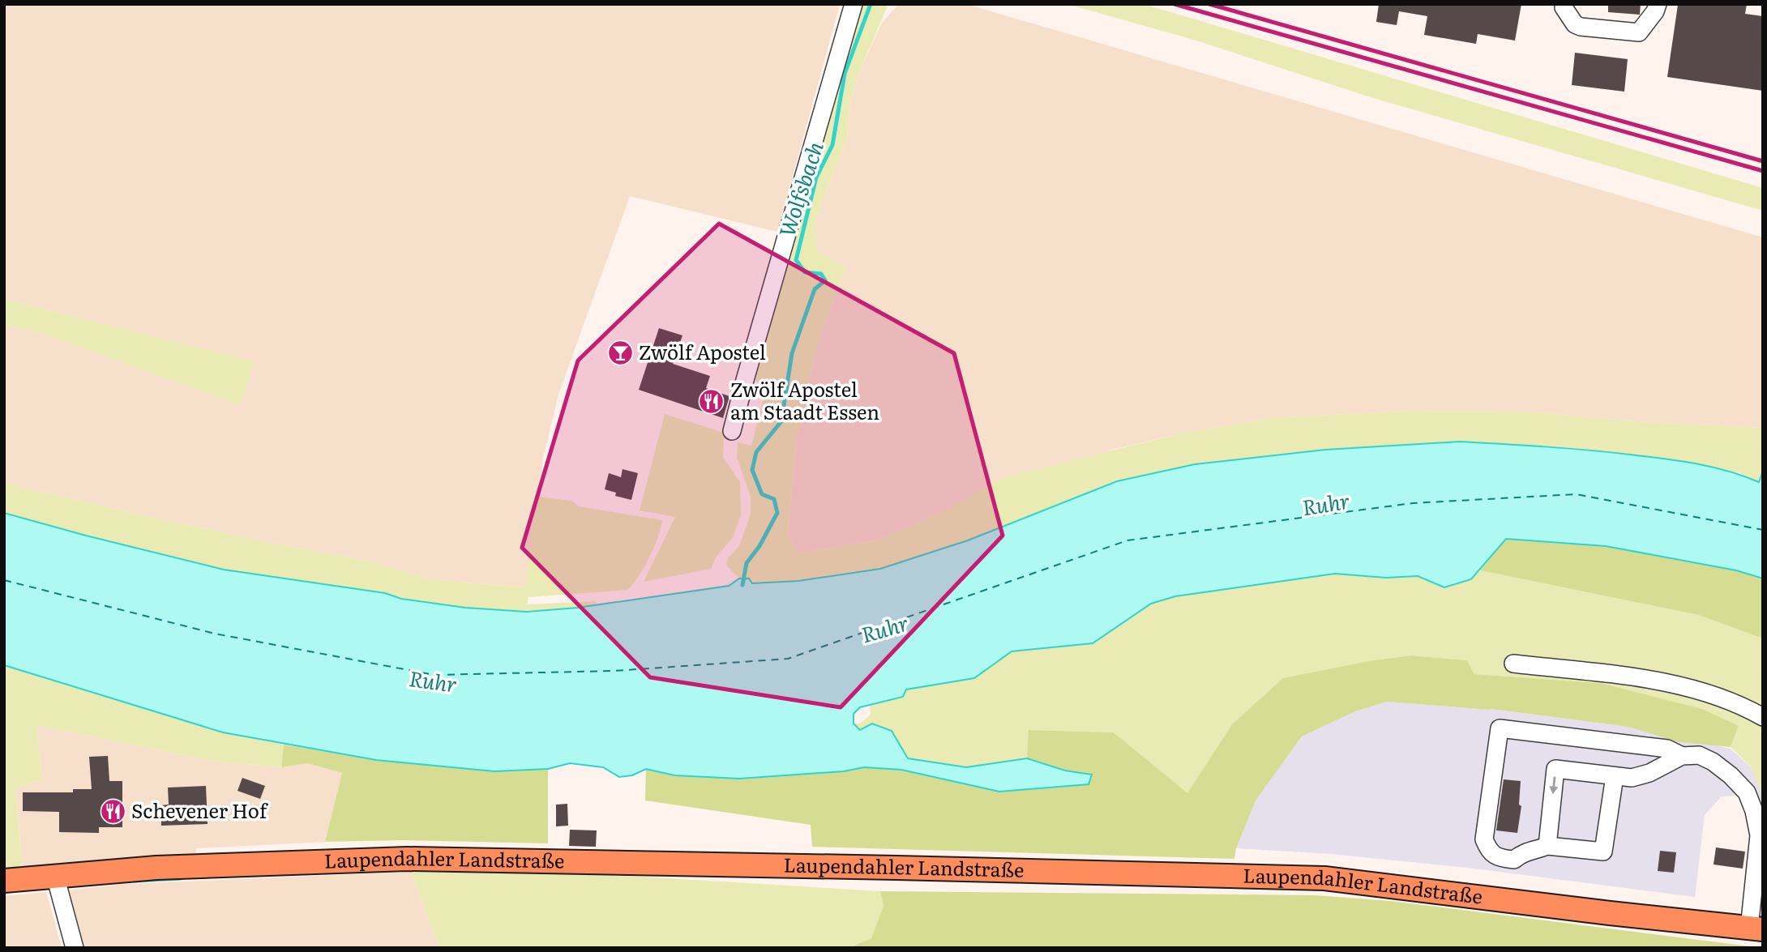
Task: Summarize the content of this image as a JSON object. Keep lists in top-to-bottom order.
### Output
{
  "streets": {
    "main road": ["Laupendahler Landstraße"]
  },
  "water": ["Wolfsbach", "Ruhr"],
  "places": {
    "bar": ["Zwölf Apostel"],
    "restaurant": ["Zwölf Apostel am Staadt Essen", "Schevener Hof"]
  }
}
